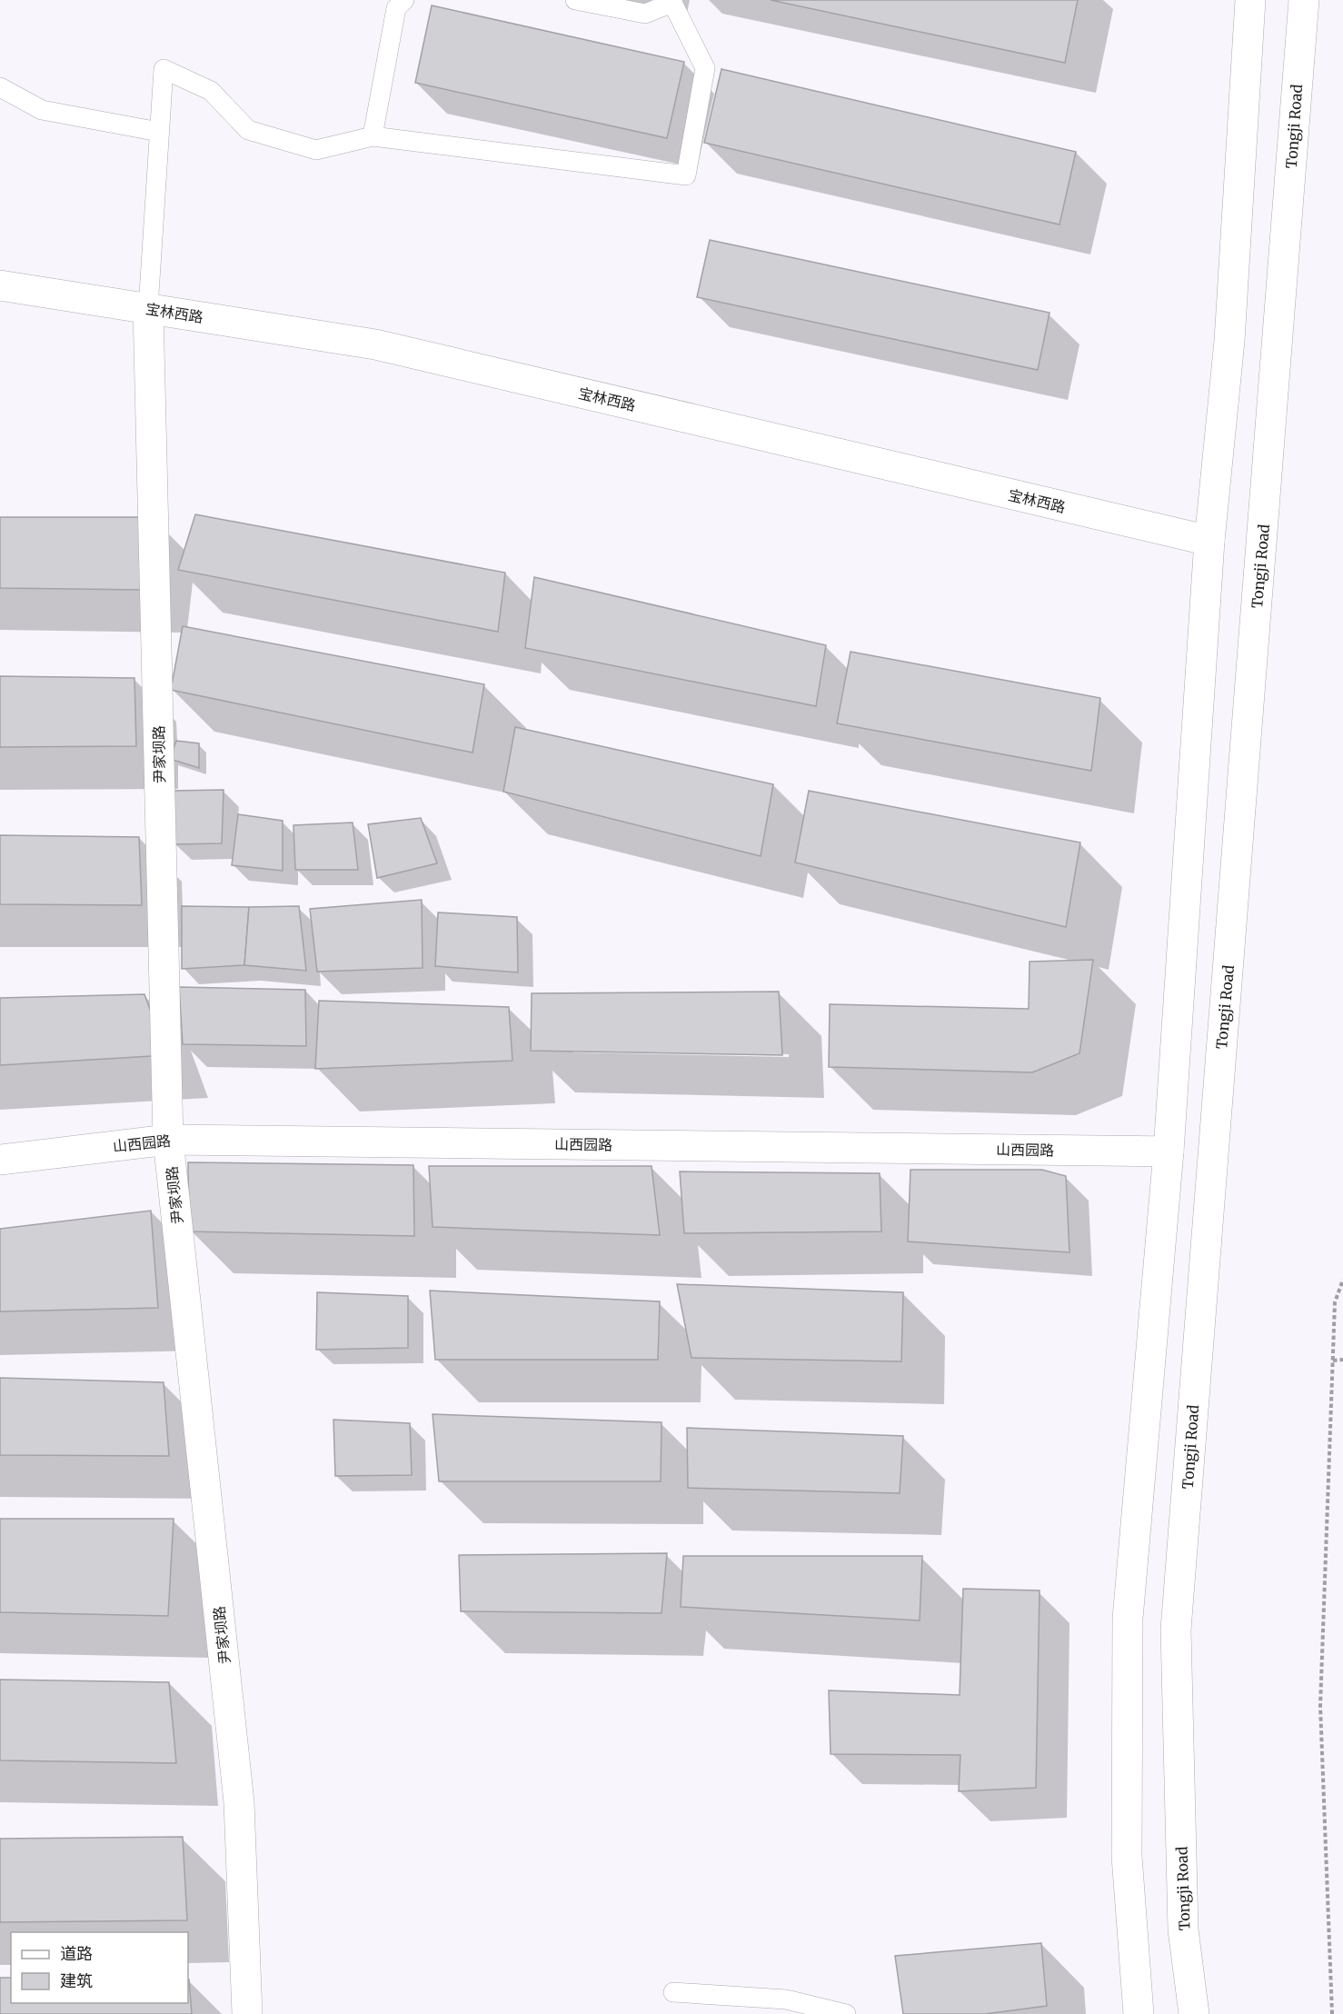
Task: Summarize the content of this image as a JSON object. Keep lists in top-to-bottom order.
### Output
{
  "streets": {
    "street": [
      "Tongji Road",
      "宝林西路",
      "尹家坝路",
      "山西园路"
    ]
  },
  "crossings": [
    ["宝林西路", "尹家坝路"],
    ["尹家坝路", "山西园路"]
  ],
  "legend": ["道路", "建筑"]
}
